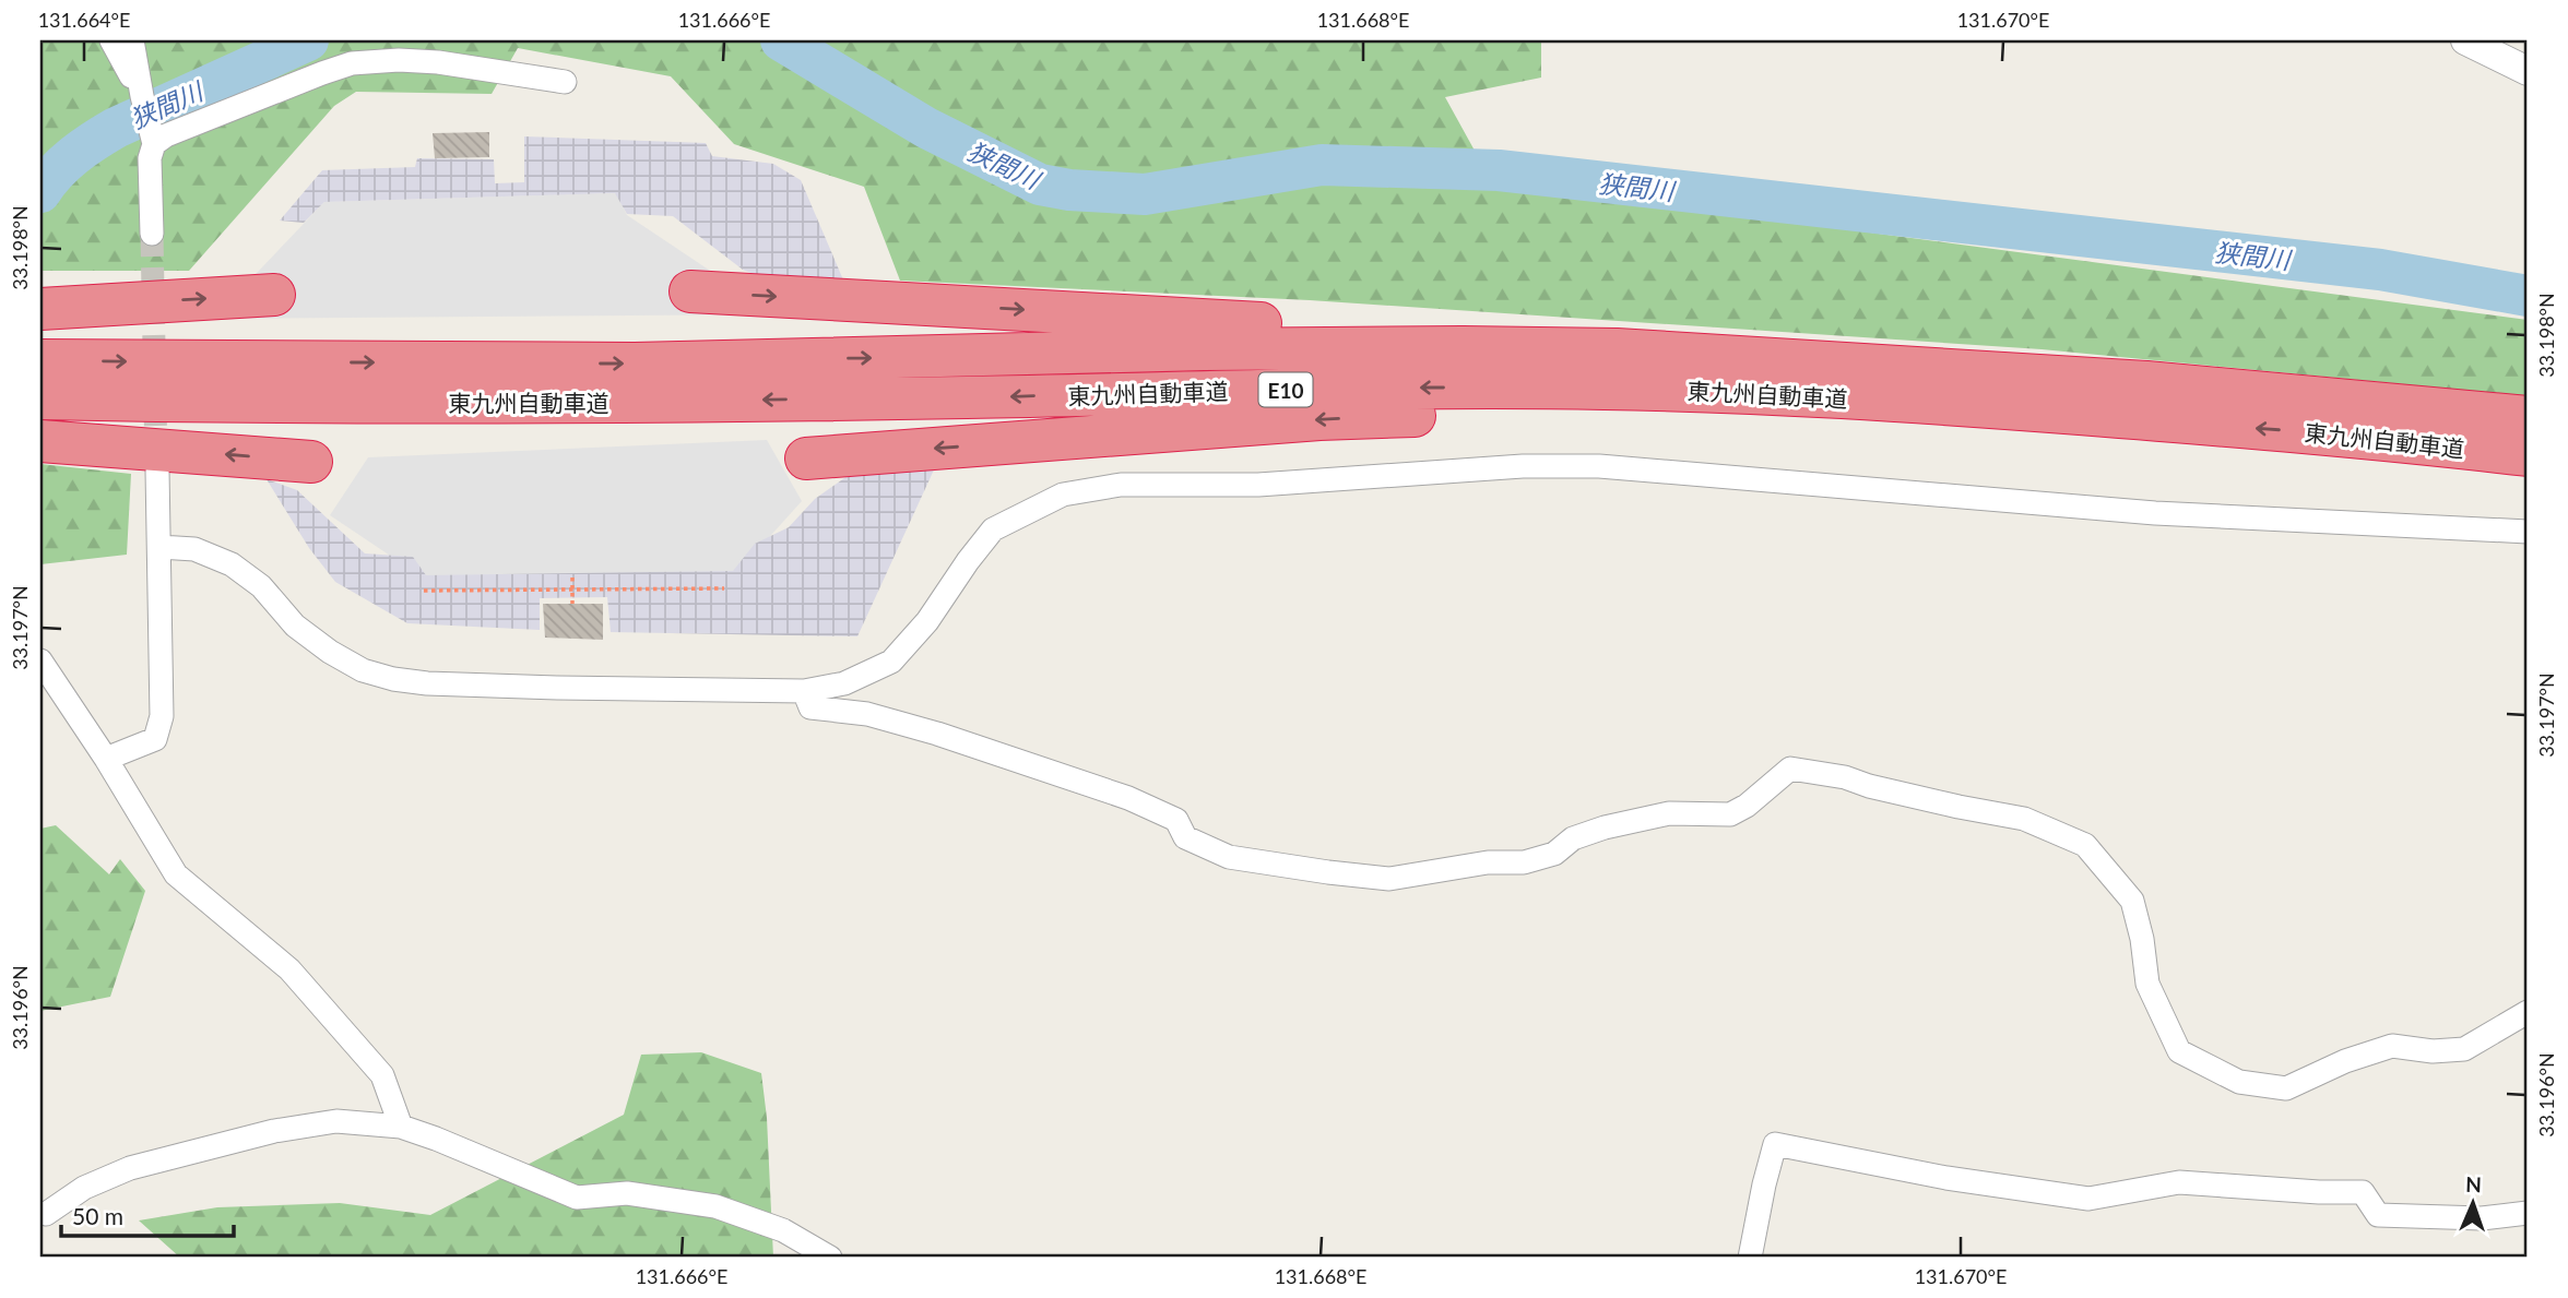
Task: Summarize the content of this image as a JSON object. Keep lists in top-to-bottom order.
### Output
{
  "streets": {
    "highway": ["E10", "東九州自動車道"]
  },
  "water": ["狭間川"],
  "scale_bar": "50 m",
  "north": "top",
  "coordinates": [
    "131.664°E",
    "131.666°E",
    "131.668°E",
    "131.670°E",
    "33.198°N",
    "33.197°N",
    "33.196°N"
  ]
}
